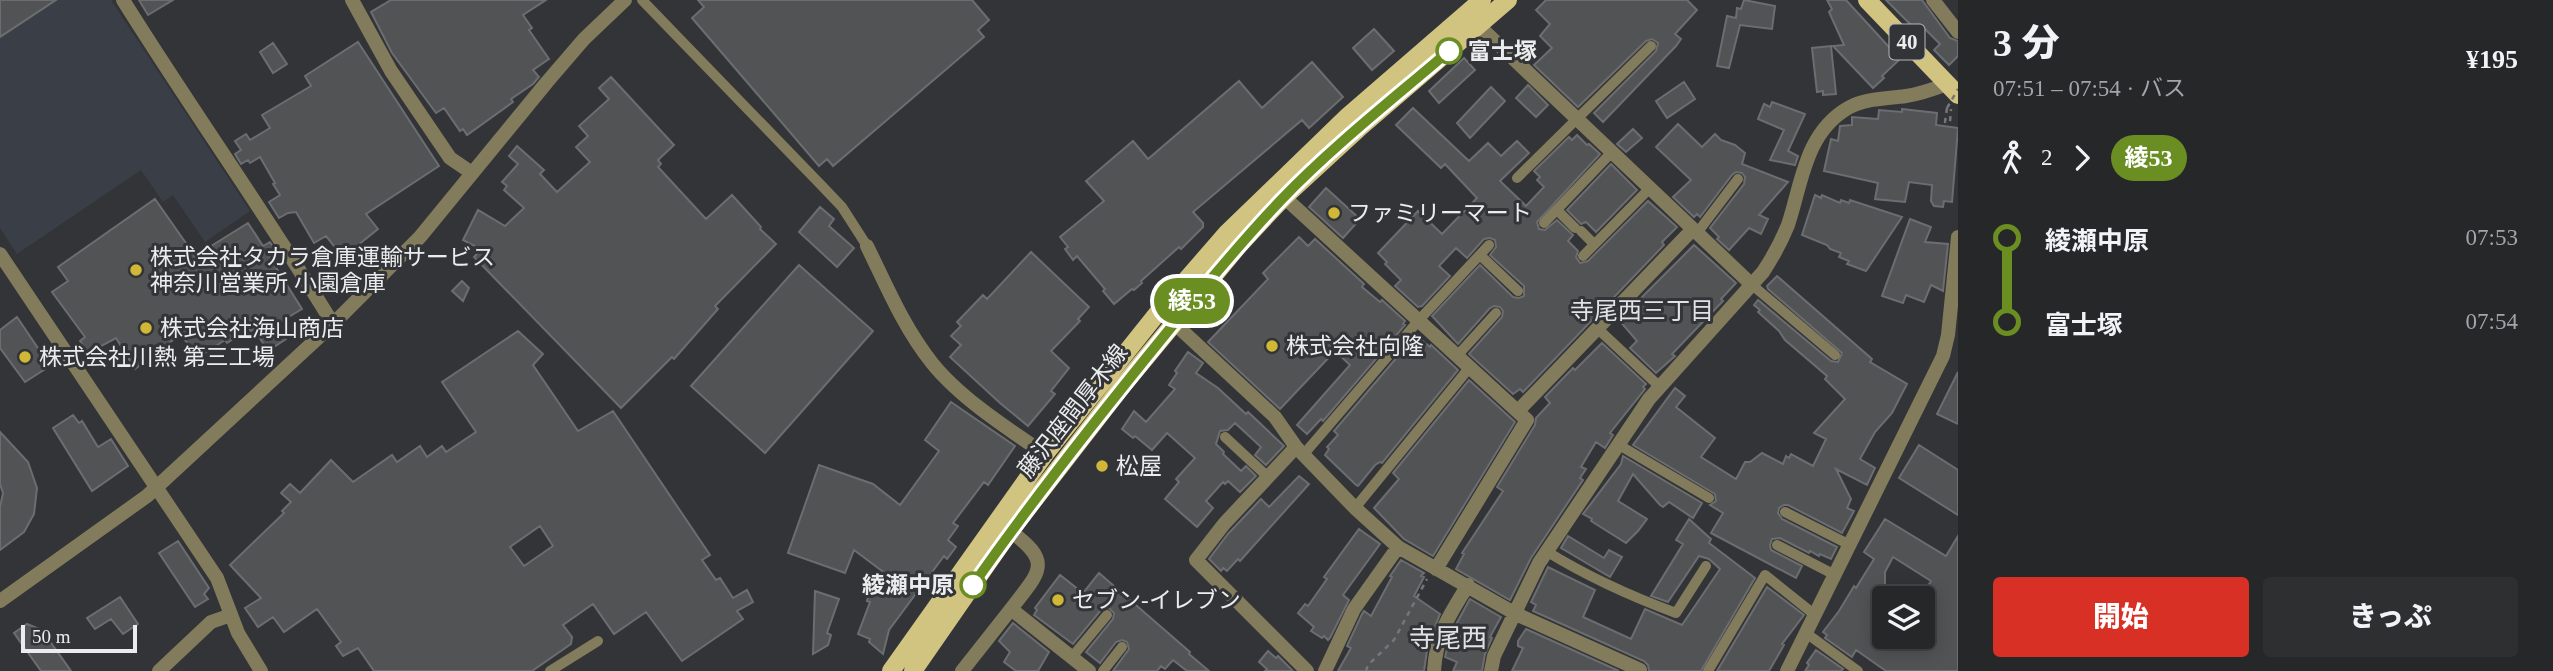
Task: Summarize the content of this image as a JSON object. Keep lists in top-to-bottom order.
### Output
{
  "streets": {
    "main road": ["40", "藤沢座間厚木線"]
  },
  "districts": ["寺尾西三丁目", "寺尾西"],
  "places": [
    "富士塚",
    "ファミリーマート",
    "株式会社タカラ倉庫運輸サービス 神奈川営業所 小園倉庫",
    "株式会社海山商店",
    "株式会社向隆",
    "株式会社川熱 第三工場",
    "松屋",
    "綾瀬中原",
    "セブン-イレブン"
  ],
  "lines": ["bus line 綾53"],
  "scale_bar": "50 m",
  "page": {
    "on_map": "綾53",
    "heading": ["3 分", "07:51 – 07:54 · バス", "¥195"],
    "legs": ["2", "綾53"],
    "list": [
      {
        "name": "綾瀬中原",
        "value": "07:53"
      },
      {
        "name": "富士塚",
        "value": "07:54"
      }
    ],
    "buttons": ["開始", "きっぷ"],
    "scale": "50 m"
  }
}
